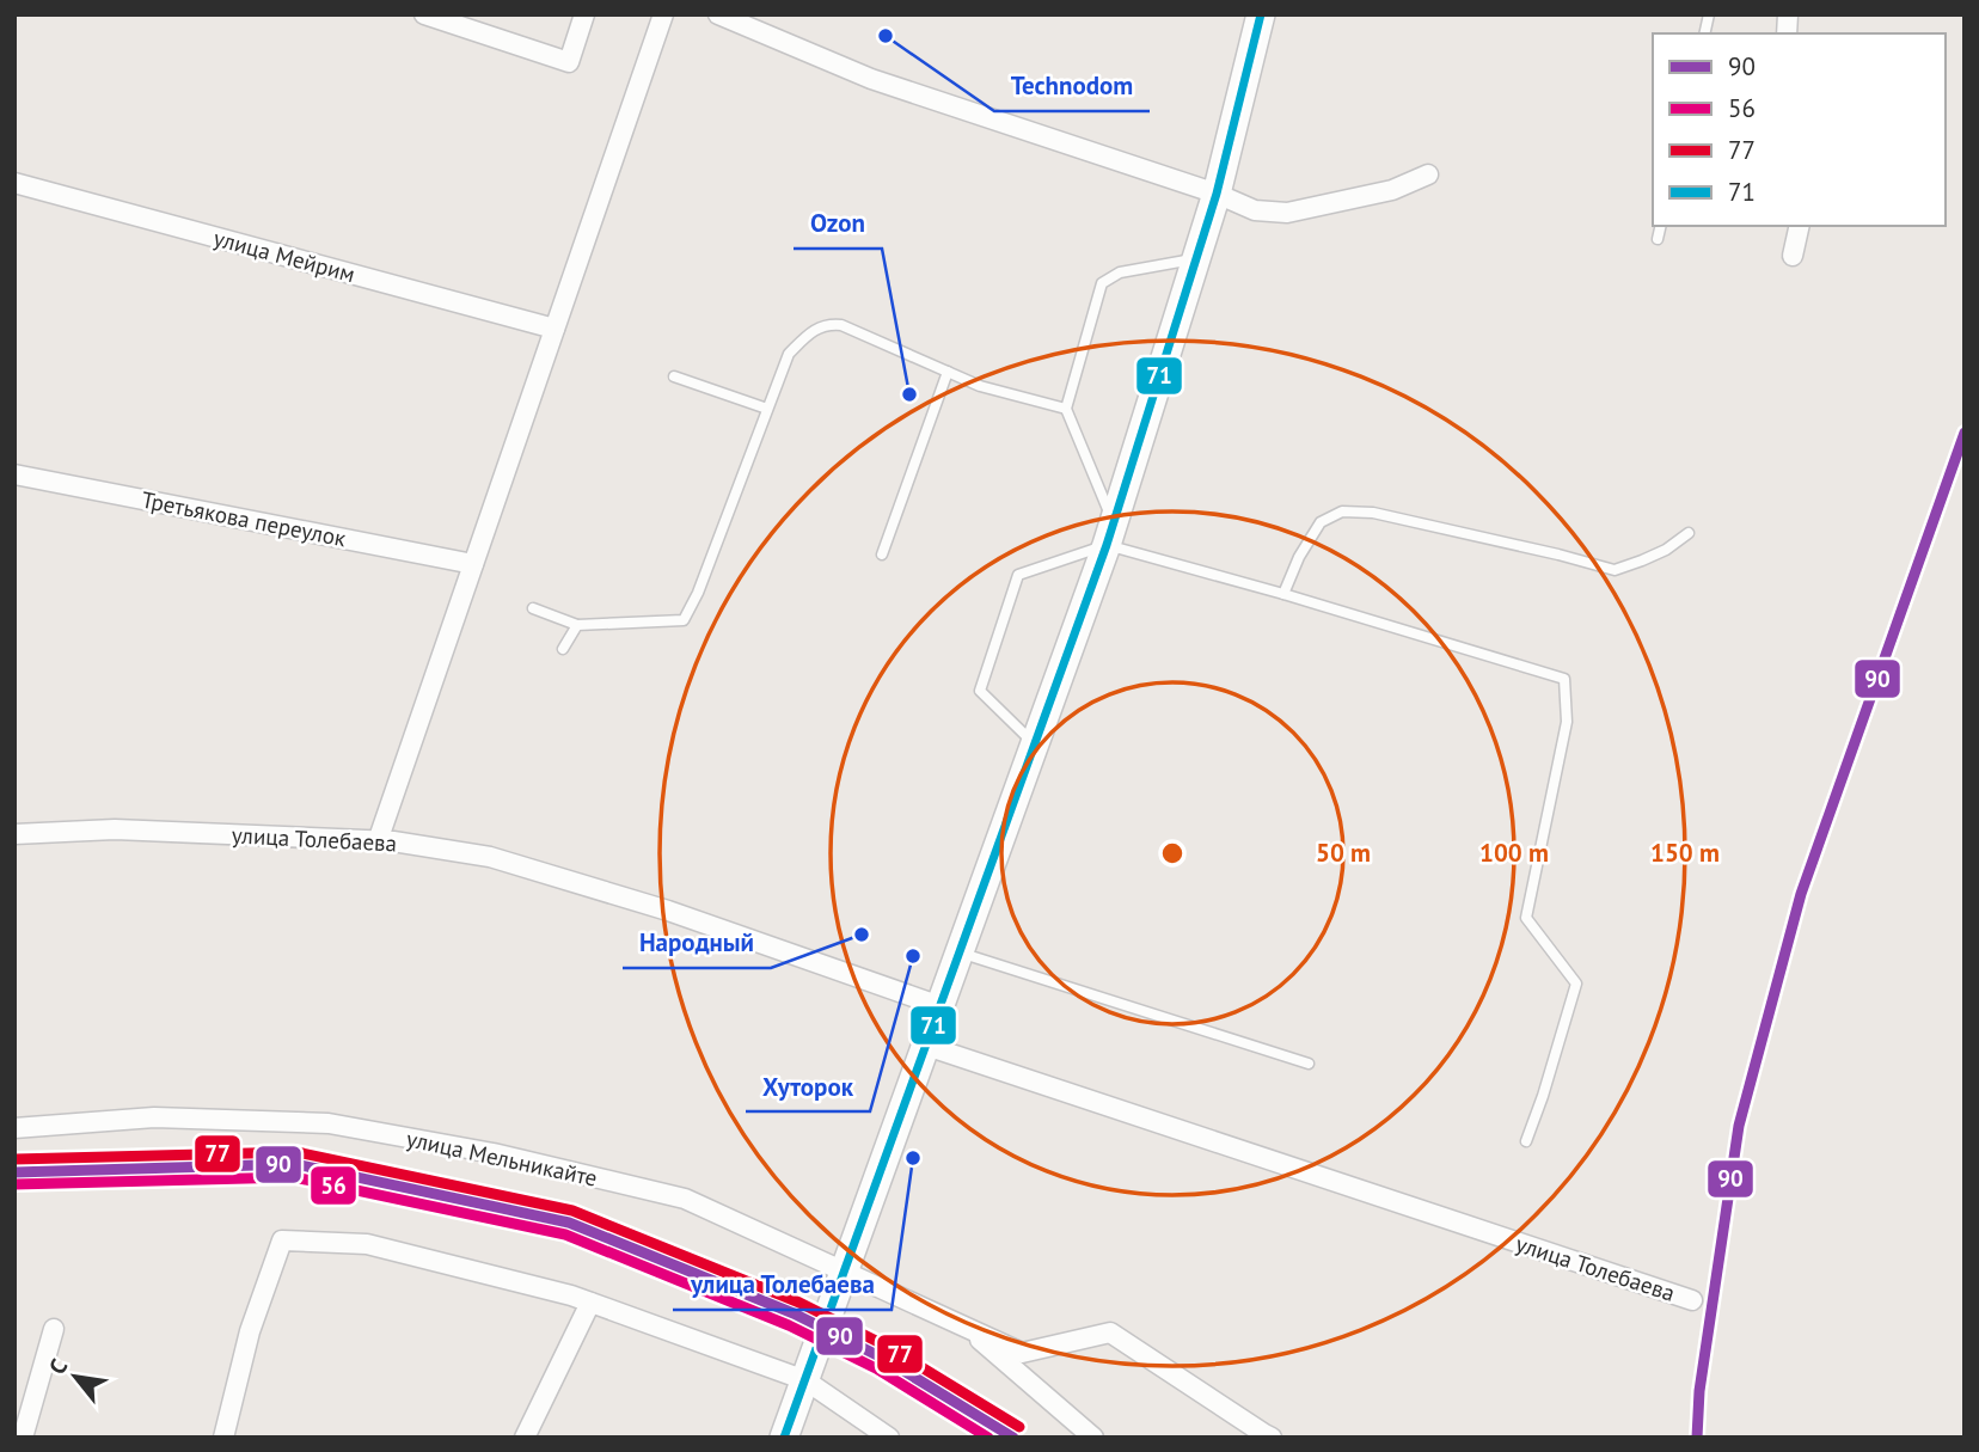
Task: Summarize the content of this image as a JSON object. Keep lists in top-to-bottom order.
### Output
{
  "streets": {
    "street": [
      "улица Мейрим",
      "Третьякова переулок",
      "улица Толебаева",
      "улица Мельникайте"
    ]
  },
  "places": [
    "Technodom",
    "Ozon",
    "Народный",
    "Хуторок",
    "улица Толебаева"
  ],
  "lines": [
    "transit line 71",
    "transit line 90",
    "transit line 77",
    "transit line 56"
  ],
  "legend": [
    "90",
    "56",
    "77",
    "71"
  ],
  "north": "top left",
  "rings": ["50 m", "100 m", "150 m"]
}
